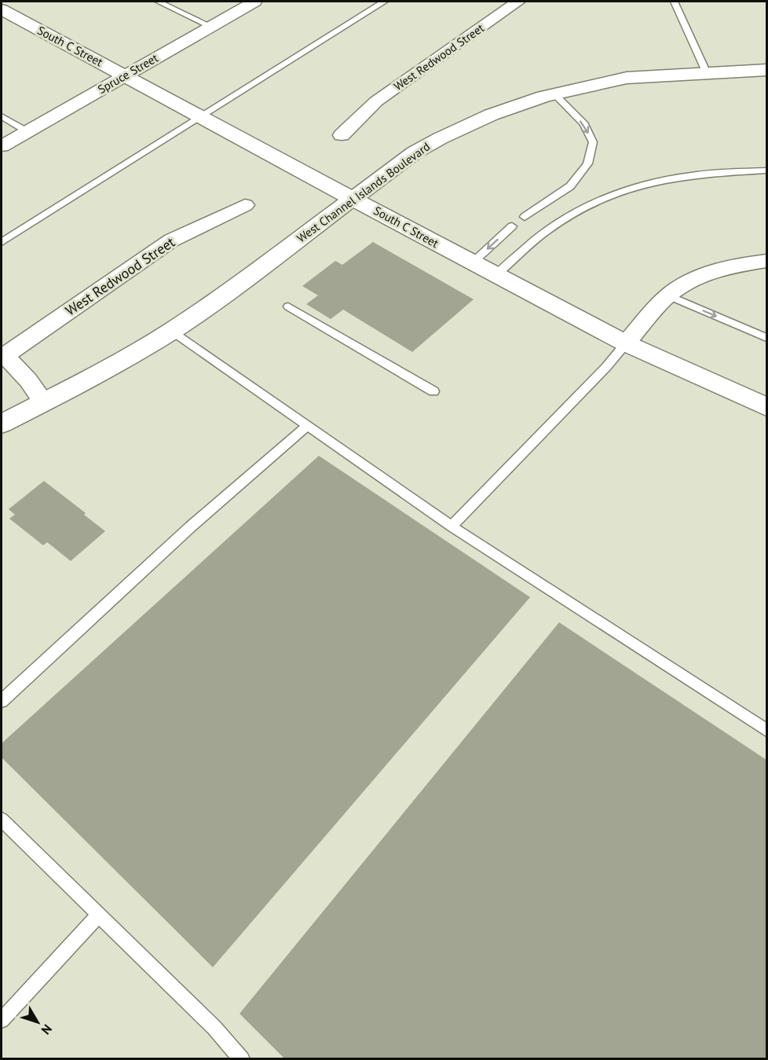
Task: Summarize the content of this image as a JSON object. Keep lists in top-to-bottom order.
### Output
{
  "streets": {
    "street": [
      "South C Street",
      "West Redwood Street",
      "Spruce Street",
      "West Channel Islands Boulevard"
    ]
  },
  "crossings": [
    ["South C Street", "Spruce Street"],
    ["South C Street", "West Channel Islands Boulevard"]
  ],
  "north": "bottom right"
}
